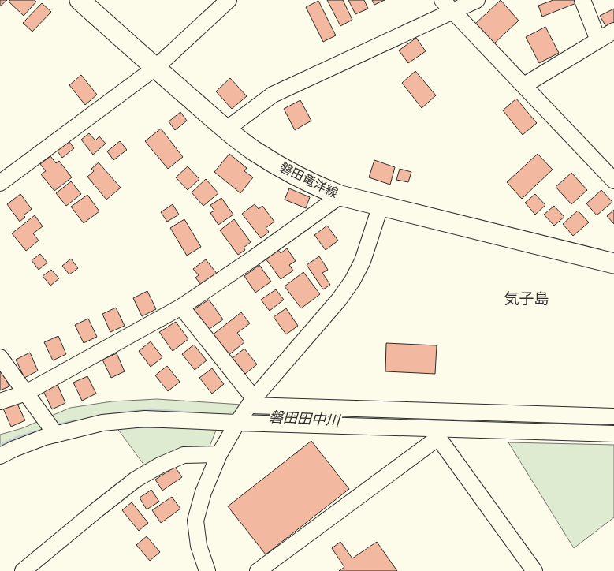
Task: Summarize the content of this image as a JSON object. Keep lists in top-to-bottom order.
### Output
{
  "streets": {
    "main road": ["磐田竜洋線"]
  },
  "districts": ["気子島"],
  "water": ["磐田田中川"]
}
